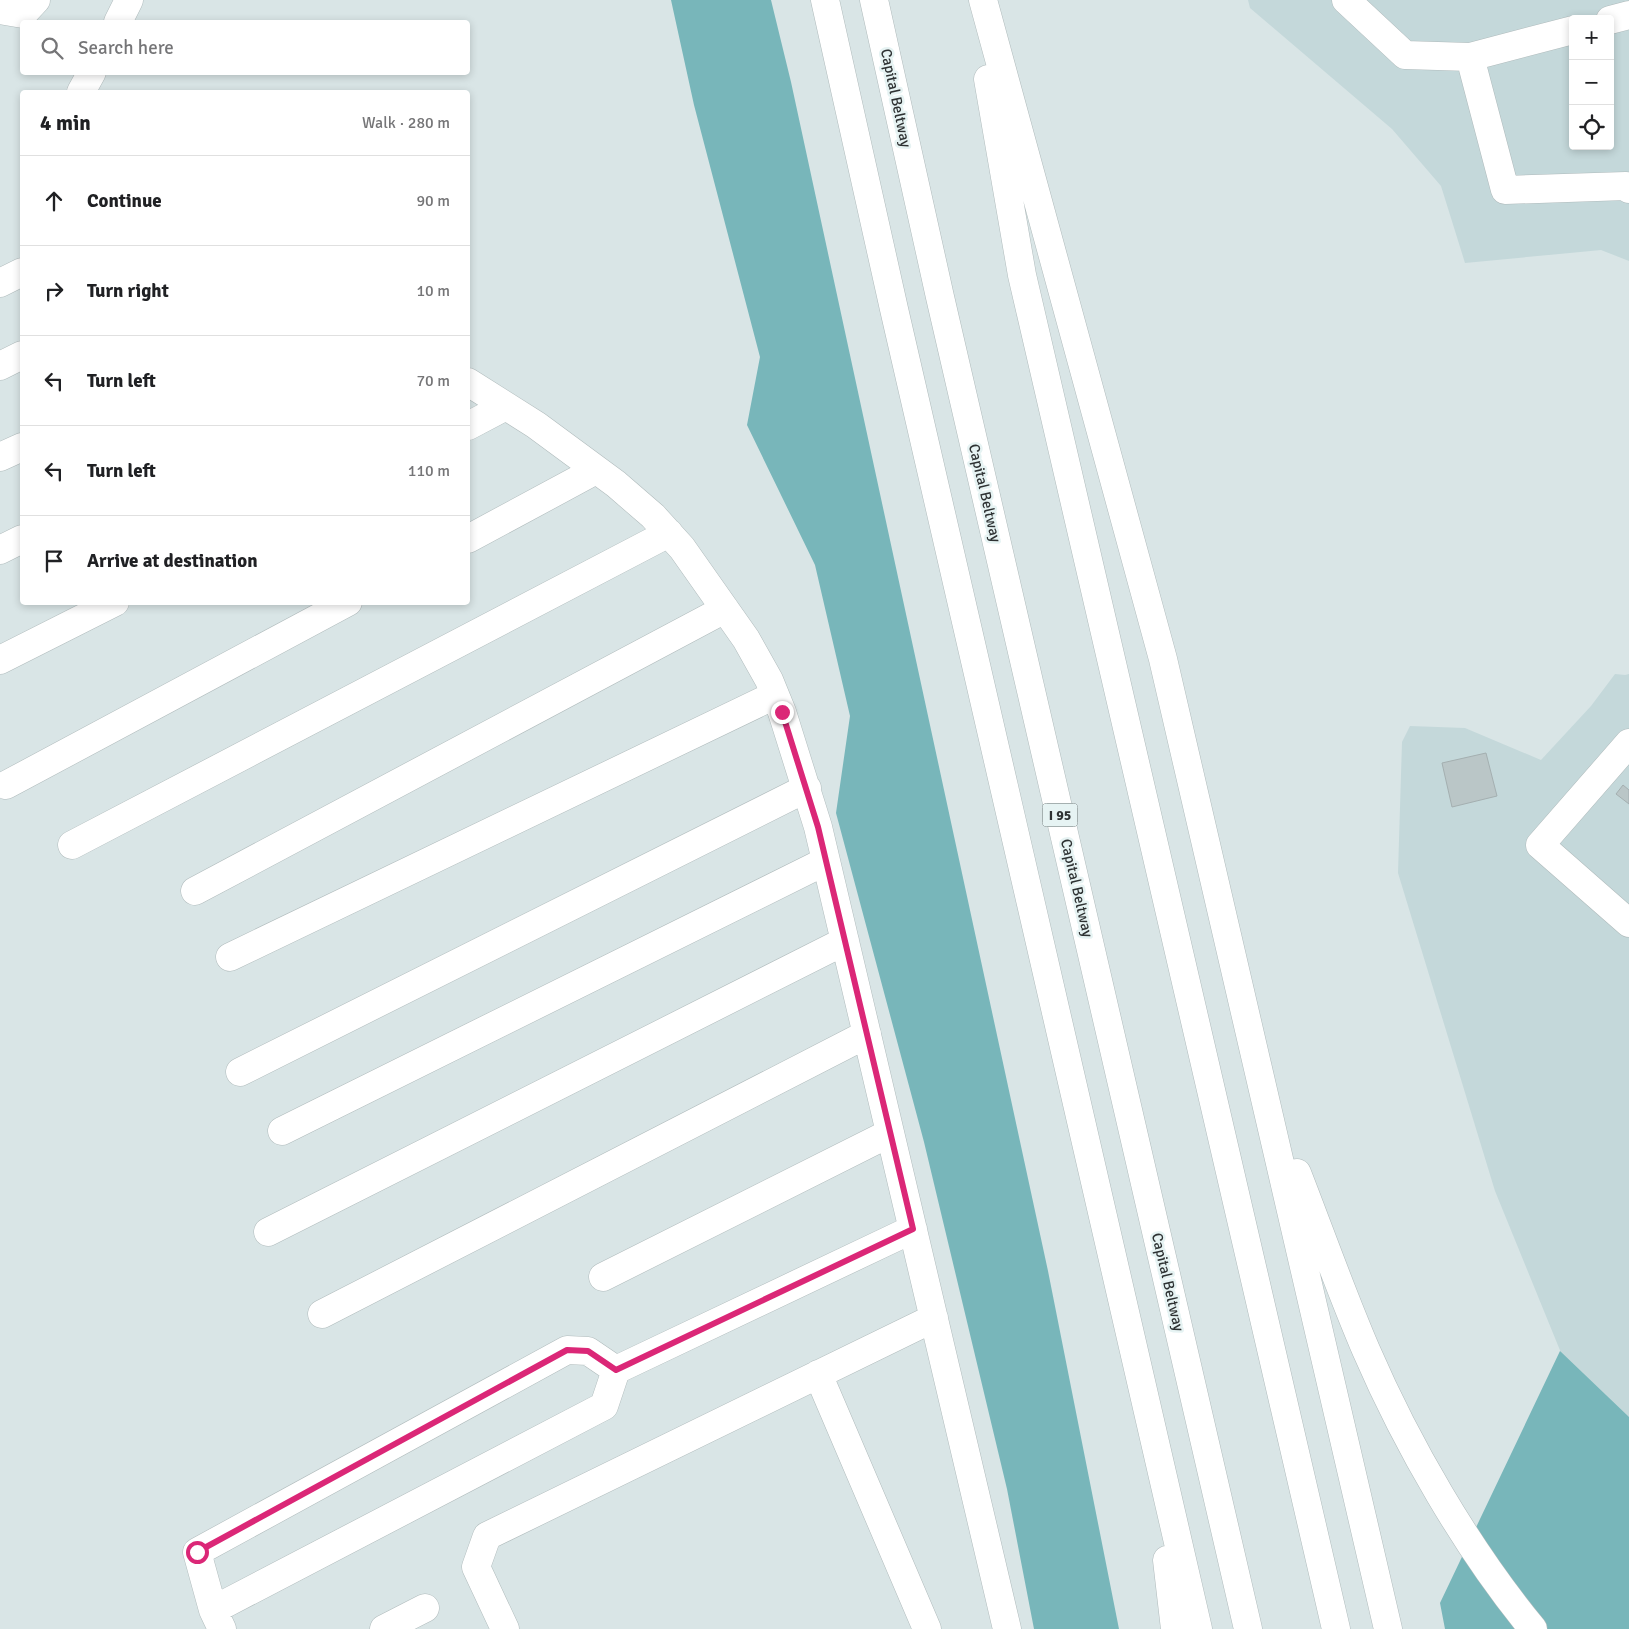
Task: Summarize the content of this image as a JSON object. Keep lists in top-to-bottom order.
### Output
{
  "streets": {
    "main road": ["Capital Beltway", "I 95"]
  },
  "page": {
    "map_buttons": ["+", "−"],
    "search": "Search here",
    "heading": ["4 min", "Walk · 280 m"],
    "list": [
      ["Continue", "90 m"],
      ["Turn right", "10 m"],
      ["Turn left", "70 m"],
      ["Turn left", "110 m"],
      "Arrive at destination"
    ]
  }
}
